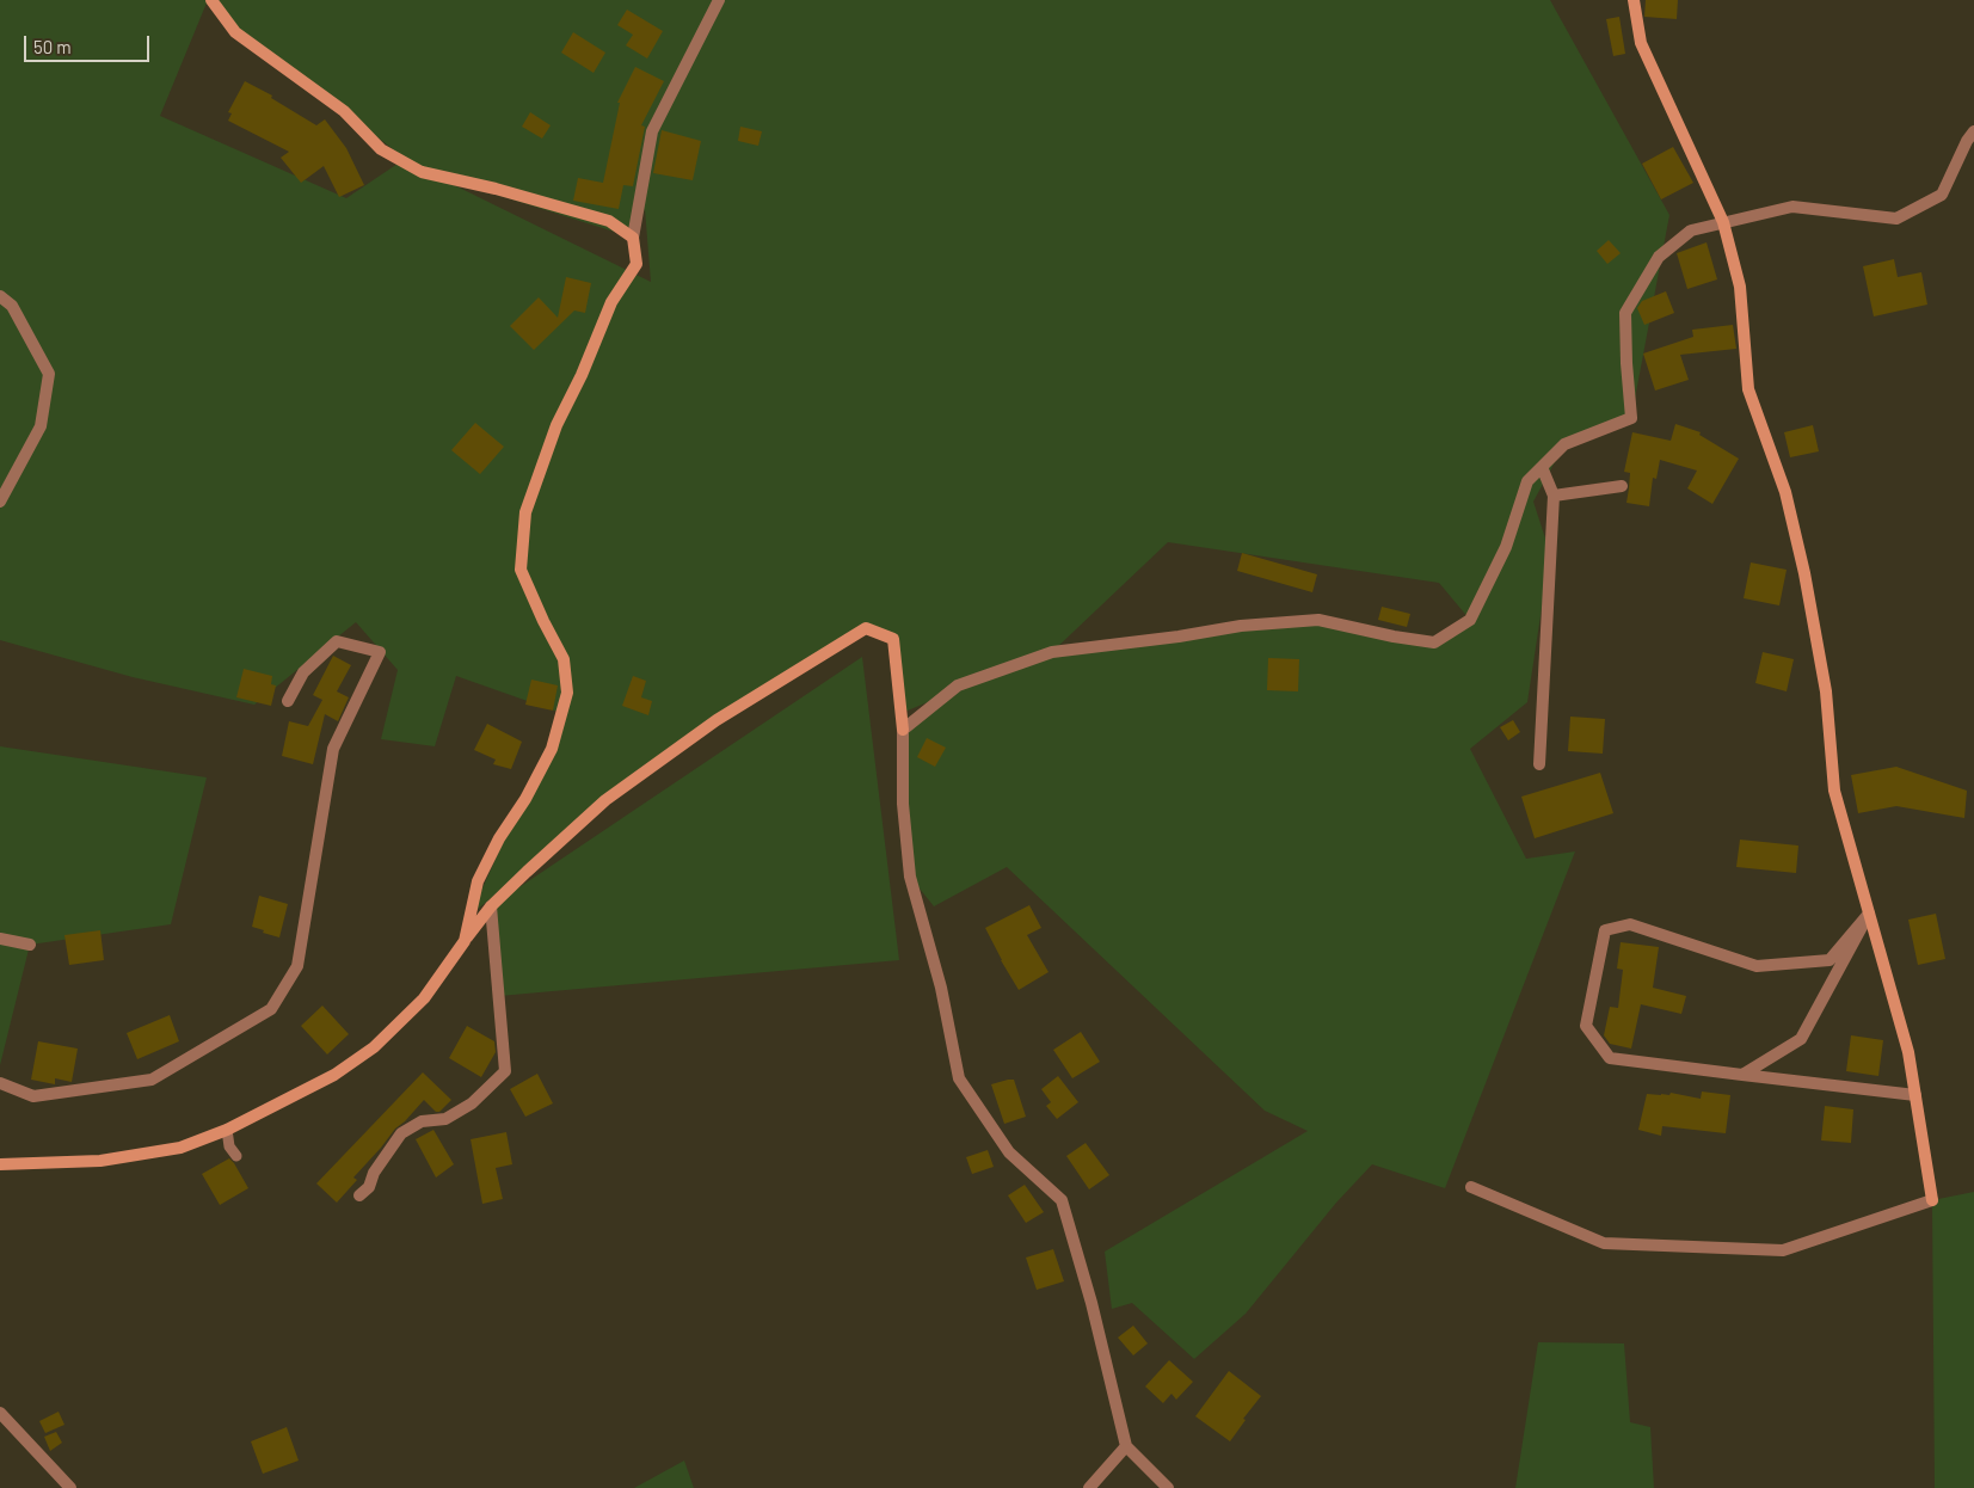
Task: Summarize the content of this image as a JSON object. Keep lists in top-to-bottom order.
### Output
{
  "scale_bar": "50 m"
}
